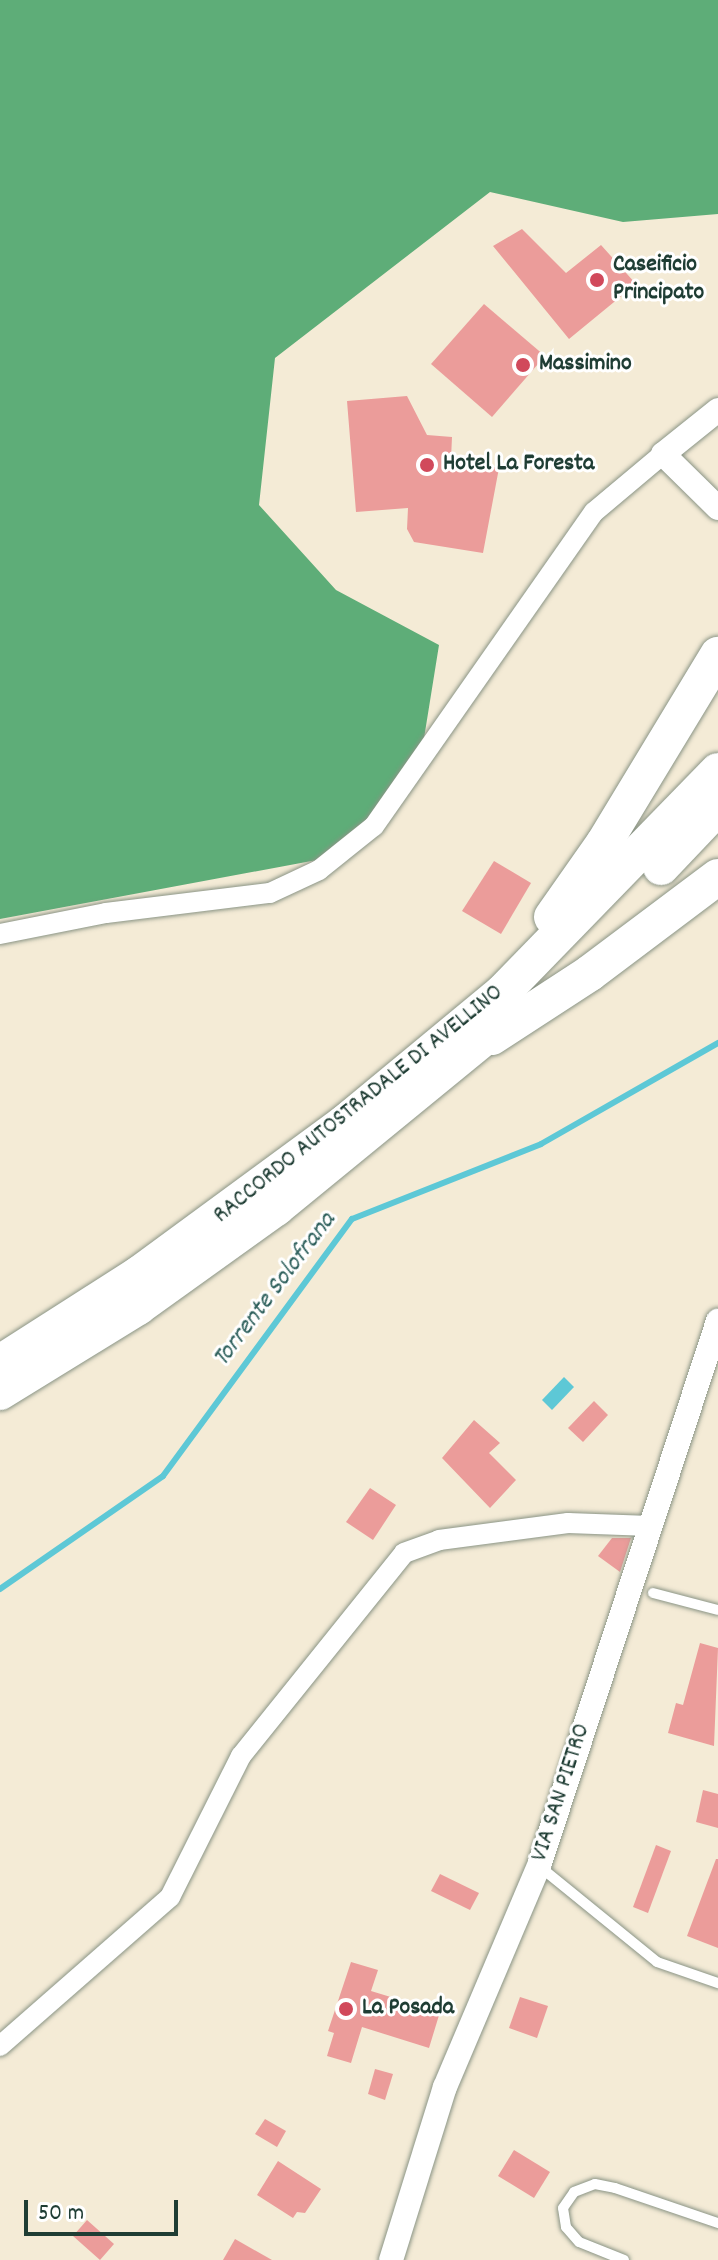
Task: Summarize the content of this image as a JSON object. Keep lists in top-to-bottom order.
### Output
{
  "streets": {
    "highway": ["RACCORDO AUTOSTRADALE DI AVELLINO"],
    "street": ["VIA SAN PIETRO"]
  },
  "water": ["Torrente Solofrana"],
  "places": [
    "Caseificio Principato",
    "Massimino",
    "Hotel La Foresta",
    "La Posada"
  ],
  "scale_bar": "50 m"
}
